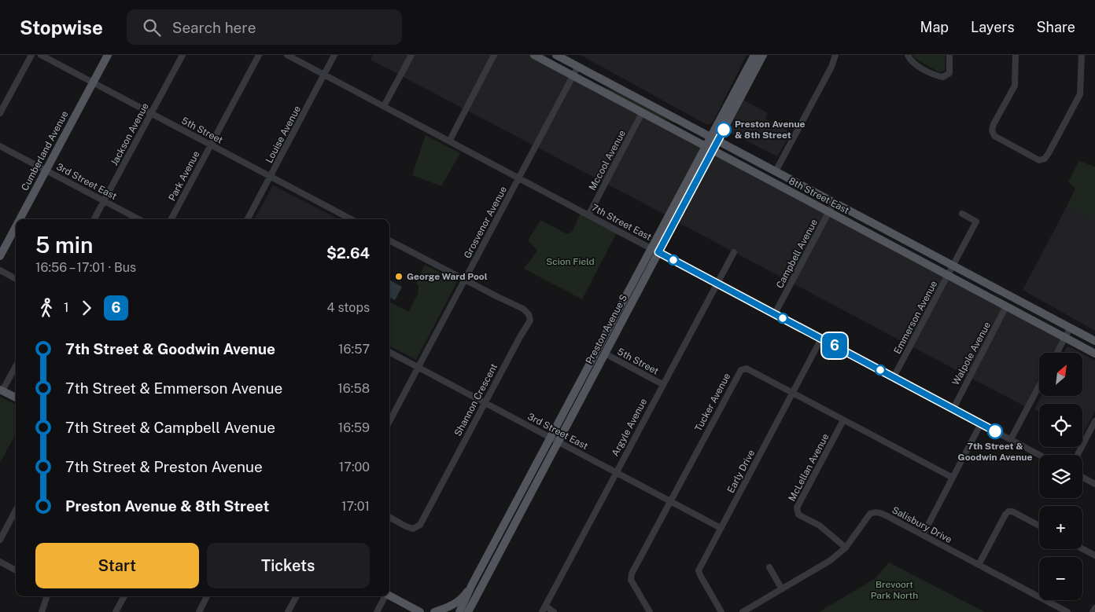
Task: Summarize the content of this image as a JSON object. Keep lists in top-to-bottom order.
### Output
{
  "streets": {
    "main road": ["Cumberland Avenue", "8th Street East", "Preston Avenue S"],
    "street": [
      "5th Street",
      "Jackson Avenue",
      "Louise Avenue",
      "Mccool Avenue",
      "Park Avenue",
      "3rd Street East",
      "Grosvenor Avenue",
      "7th Street East",
      "Campbell Avenue",
      "Emmerson Avenue",
      "Walpole Avenue",
      "Shannon Crescent",
      "Tucker Avenue",
      "Argyle Avenue",
      "McLellan Avenue",
      "Early Drive",
      "Salisbury Drive"
    ]
  },
  "crossings": [
    ["5th Street", "Jackson Avenue"],
    ["5th Street", "Louise Avenue"],
    ["5th Street", "Cumberland Avenue"],
    ["5th Street", "Park Avenue"],
    ["5th Street", "Preston Avenue S"],
    ["5th Street", "Argyle Avenue"],
    ["Jackson Avenue", "3rd Street East"],
    ["Louise Avenue", "7th Street East"],
    ["Cumberland Avenue", "3rd Street East"],
    ["Mccool Avenue", "8th Street East"],
    ["Mccool Avenue", "7th Street East"],
    ["3rd Street East", "Grosvenor Avenue"],
    ["3rd Street East", "Preston Avenue S"],
    ["3rd Street East", "Shannon Crescent"],
    ["3rd Street East", "Tucker Avenue"],
    ["3rd Street East", "Argyle Avenue"],
    ["3rd Street East", "Early Drive"],
    ["8th Street East", "Grosvenor Avenue"],
    ["8th Street East", "Campbell Avenue"],
    ["8th Street East", "Emmerson Avenue"],
    ["8th Street East", "Preston Avenue S"],
    ["8th Street East", "Walpole Avenue"],
    ["Grosvenor Avenue", "7th Street East"],
    ["Grosvenor Avenue", "Shannon Crescent"],
    ["7th Street East", "Campbell Avenue"],
    ["7th Street East", "Emmerson Avenue"],
    ["7th Street East", "Preston Avenue S"],
    ["7th Street East", "Walpole Avenue"],
    ["7th Street East", "Argyle Avenue"],
    ["7th Street East", "Early Drive"],
    ["Tucker Avenue", "McLellan Avenue"],
    ["Tucker Avenue", "Early Drive"],
    ["McLellan Avenue", "Salisbury Drive"]
  ],
  "parks": ["Scion Field", "Brevoort Park North"],
  "places": ["Preston Avenue & 8th Street", "George Ward Pool", "7th Street & Goodwin Avenue"],
  "lines": ["bus line 6"],
  "north": "top right",
  "page": {
    "header": "Stopwise",
    "search": "Search here",
    "nav": ["Map", "Layers", "Share"],
    "on_map": "6",
    "heading": ["5 min", "16:56 – 17:01 · Bus", "$2.64"],
    "legs": ["1", "6", "4 stops"],
    "list": [
      {
        "name": "7th Street & Goodwin Avenue",
        "value": "16:57"
      },
      {
        "name": "7th Street & Emmerson Avenue",
        "value": "16:58"
      },
      {
        "name": "7th Street & Campbell Avenue",
        "value": "16:59"
      },
      {
        "name": "7th Street & Preston Avenue",
        "value": "17:00"
      },
      {
        "name": "Preston Avenue & 8th Street",
        "value": "17:01"
      }
    ],
    "map_buttons": ["+", "−"],
    "buttons": ["Start", "Tickets"]
  }
}
